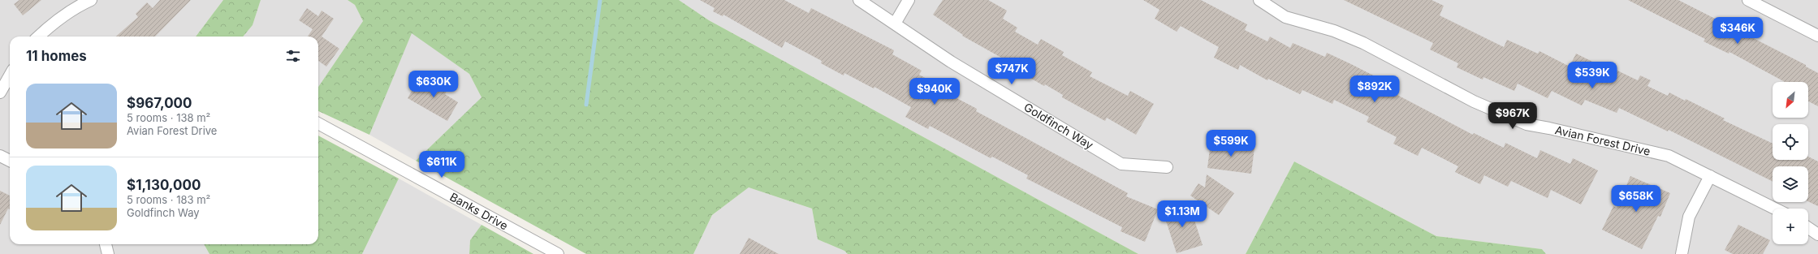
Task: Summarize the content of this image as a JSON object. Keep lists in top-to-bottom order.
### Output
{
  "streets": {
    "street": ["Goldfinch Way", "Avian Forest Drive", "Banks Drive"]
  },
  "north": "bottom left",
  "page": {
    "price": [
      "$346K",
      "$747K",
      "$539K",
      "$630K",
      "$892K",
      "$940K",
      "$967K",
      "$599K",
      "$611K",
      "$658K",
      "$1.13M"
    ],
    "heading": "11 homes",
    "list": [
      {
        "name": "$967,000",
        "note": "5 rooms · 138 m² · Avian Forest Drive"
      },
      {
        "name": "$1,130,000",
        "note": "5 rooms · 183 m² · Goldfinch Way"
      }
    ],
    "map_buttons": "+"
  }
}
